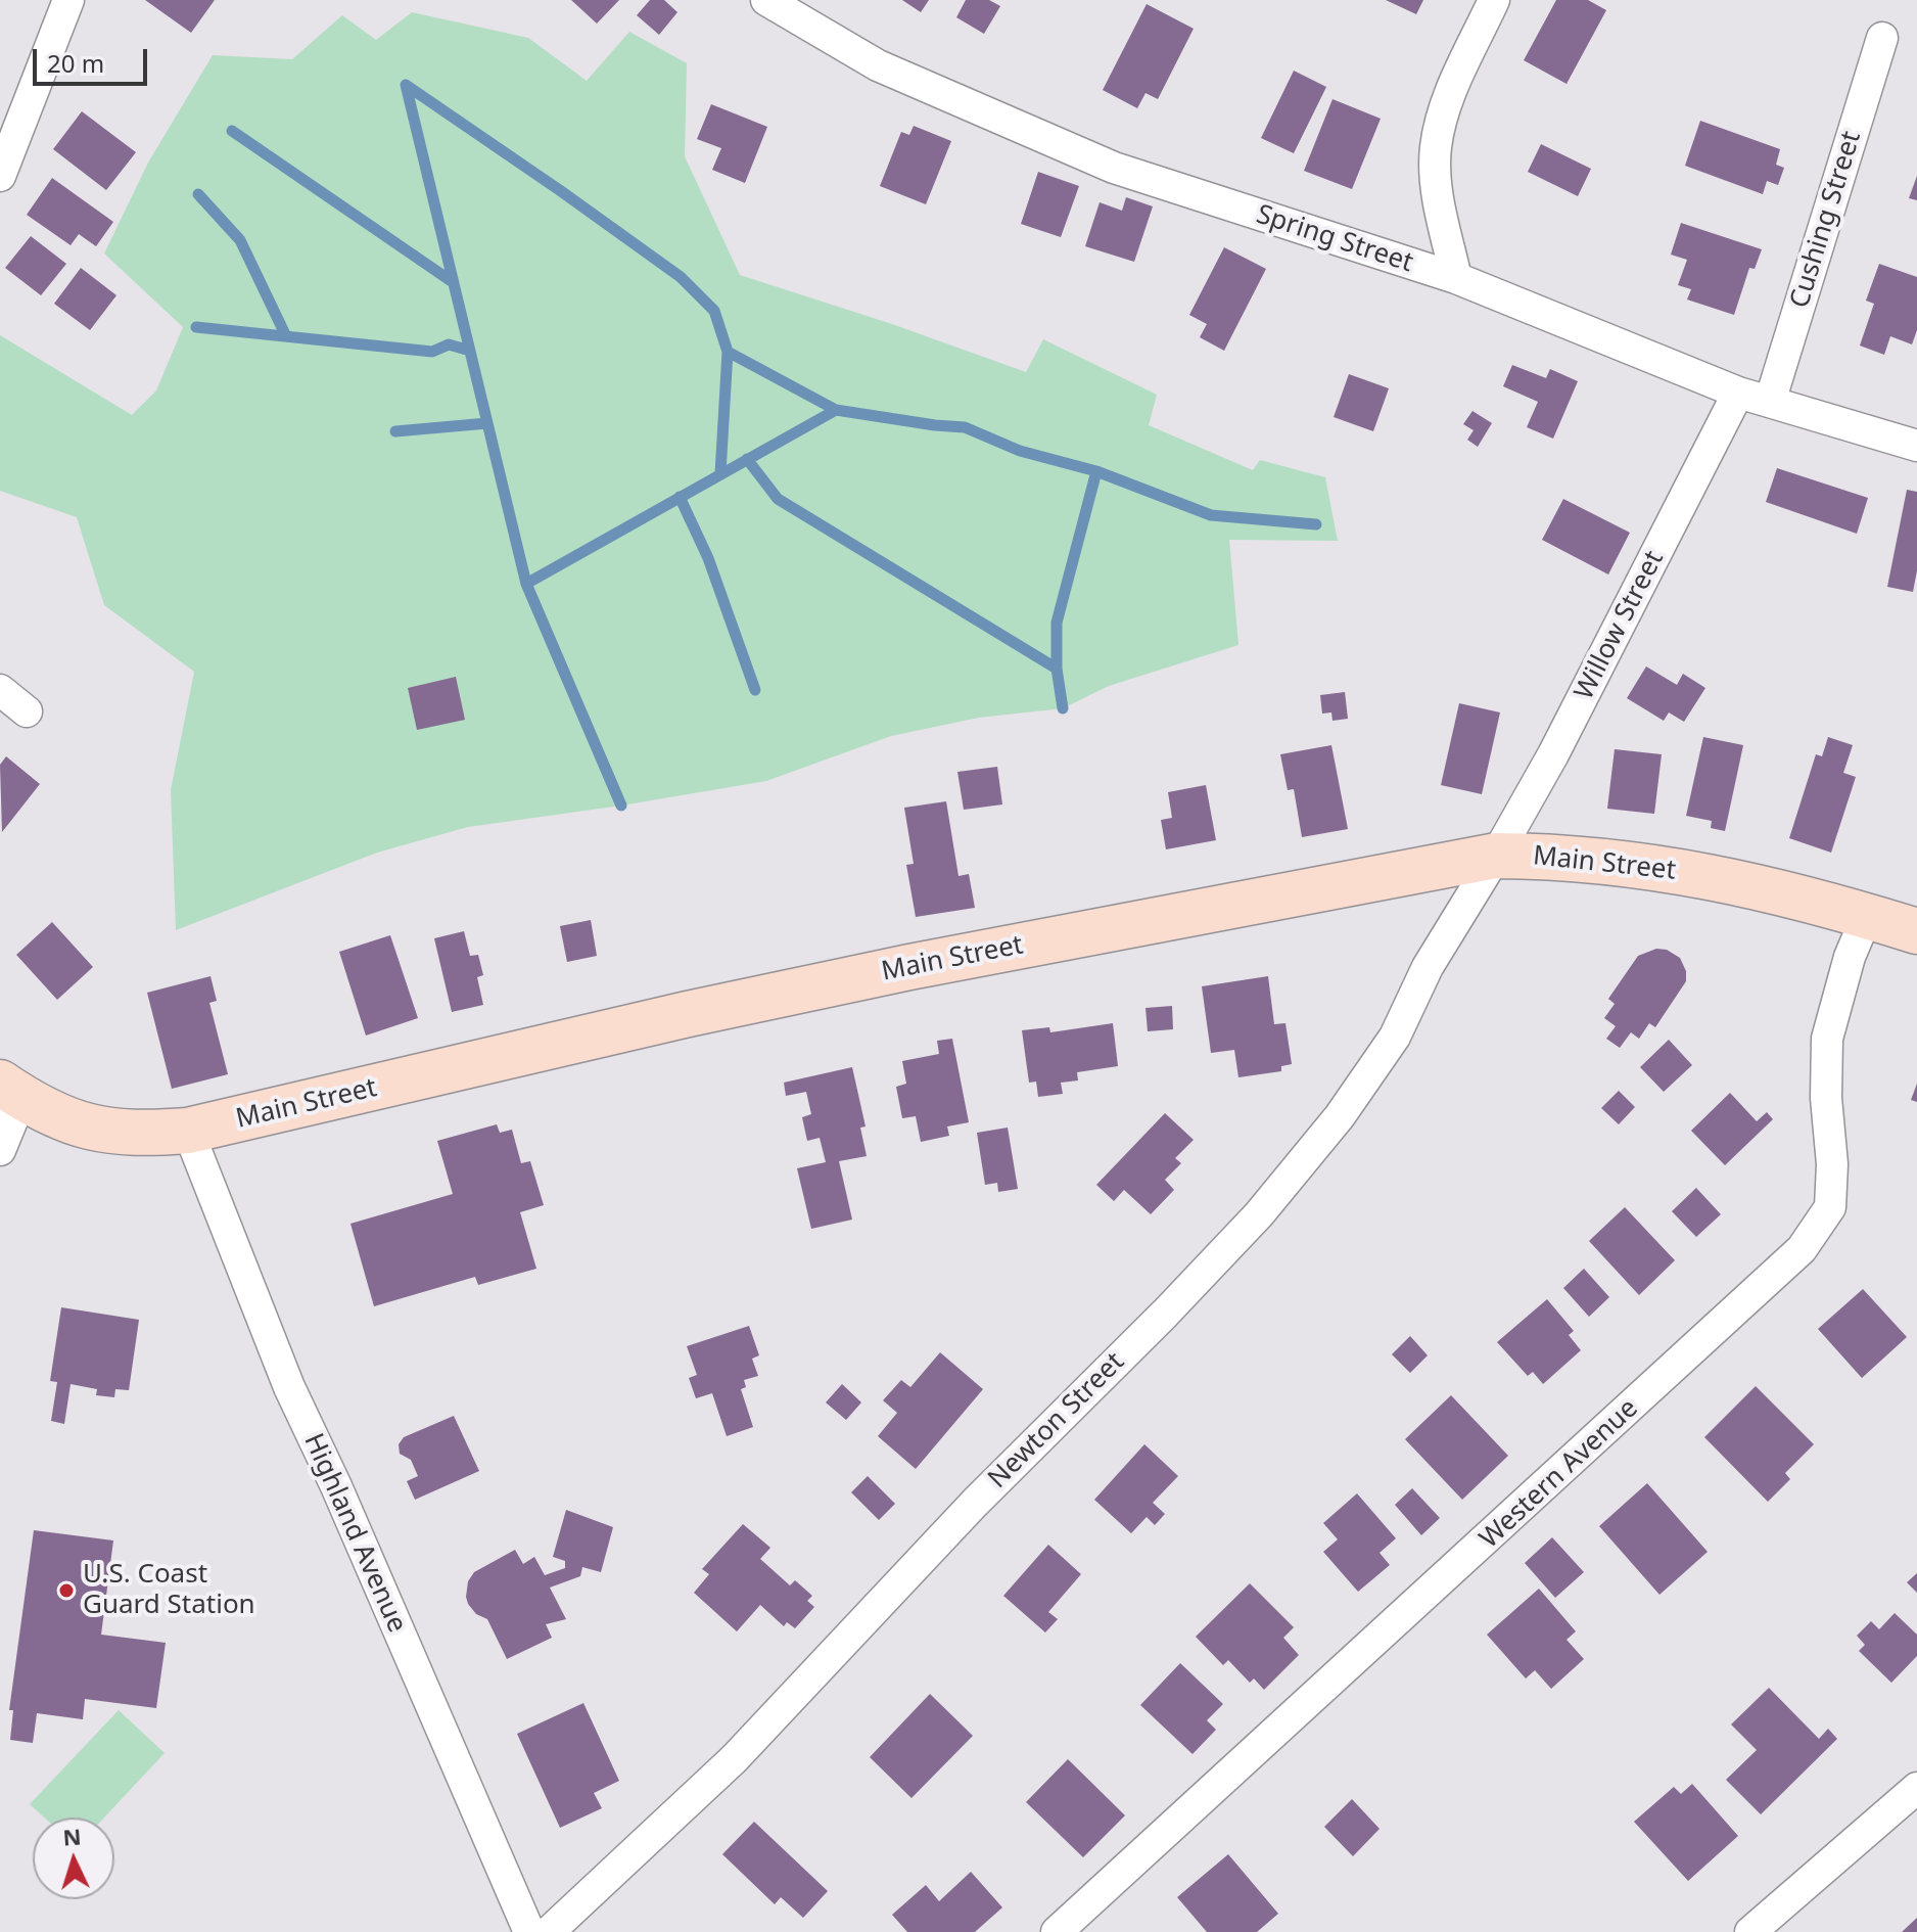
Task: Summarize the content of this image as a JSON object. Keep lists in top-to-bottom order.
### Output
{
  "streets": {
    "main road": ["Main Street"],
    "street": [
      "Cushing Street",
      "Spring Street",
      "Willow Street",
      "Newton Street",
      "Western Avenue",
      "Highland Avenue"
    ]
  },
  "crossings": [
    ["Cushing Street", "Spring Street"],
    ["Spring Street", "Willow Street"],
    ["Willow Street", "Main Street"],
    ["Willow Street", "Newton Street"],
    ["Main Street", "Newton Street"],
    ["Main Street", "Western Avenue"],
    ["Main Street", "Highland Avenue"]
  ],
  "places": ["U.S. Coast Guard Station"],
  "scale_bar": "20 m",
  "north": "top"
}
